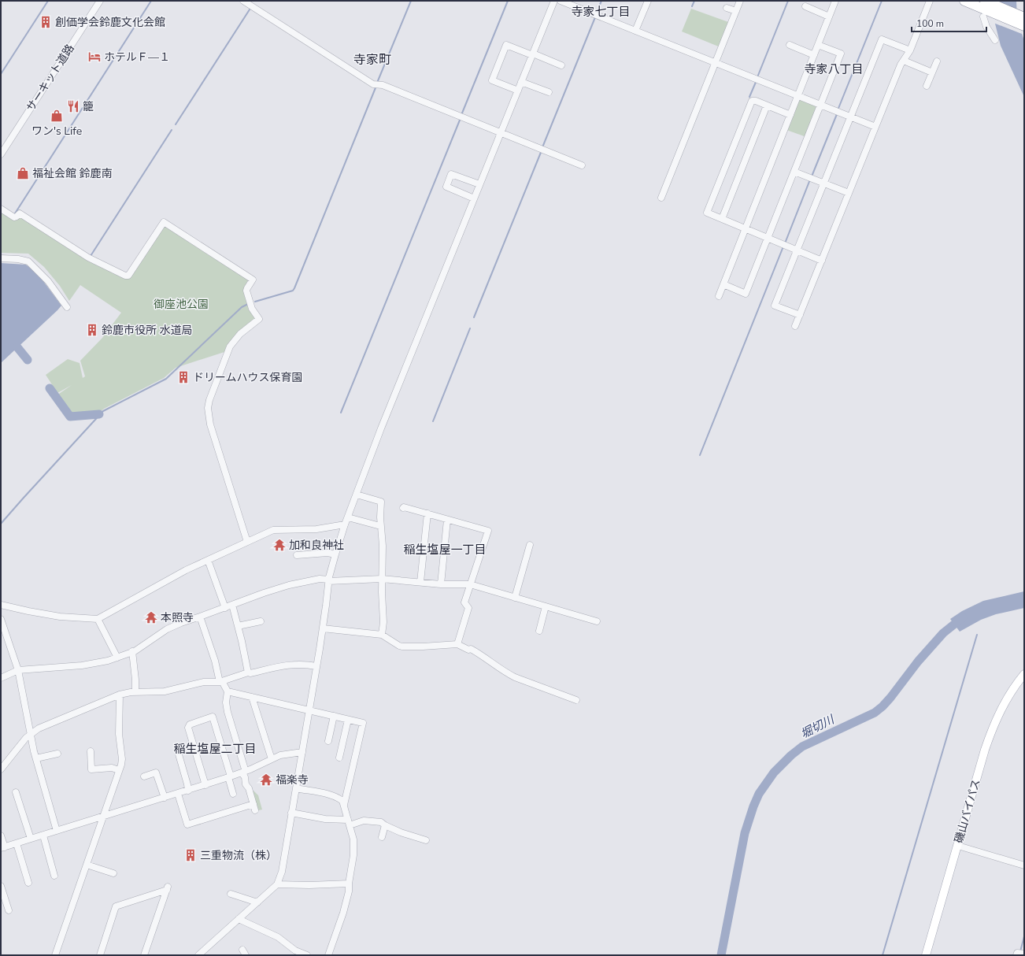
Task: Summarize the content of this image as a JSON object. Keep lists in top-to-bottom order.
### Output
{
  "streets": {
    "main road": ["磯山バイパス"],
    "street": ["サーキット道路"]
  },
  "districts": [
    "寺家七丁目",
    "寺家町",
    "寺家八丁目",
    "稲生塩屋一丁目",
    "稲生塩屋二丁目"
  ],
  "water": ["堀切川"],
  "parks": ["御座池公園"],
  "places": {
    "building": [
      "創価学会鈴鹿文化会館",
      "鈴鹿市役所 水道局",
      "ドリームハウス保育園",
      "三重物流（株）"
    ],
    "hotel": ["ホテルＦ―１"],
    "restaurant": ["籠"],
    "shop": ["ワン's Life", "福祉会館 鈴鹿南"],
    "temple": ["加和良神社", "本照寺", "福楽寺"]
  },
  "scale_bar": "100 m"
}
